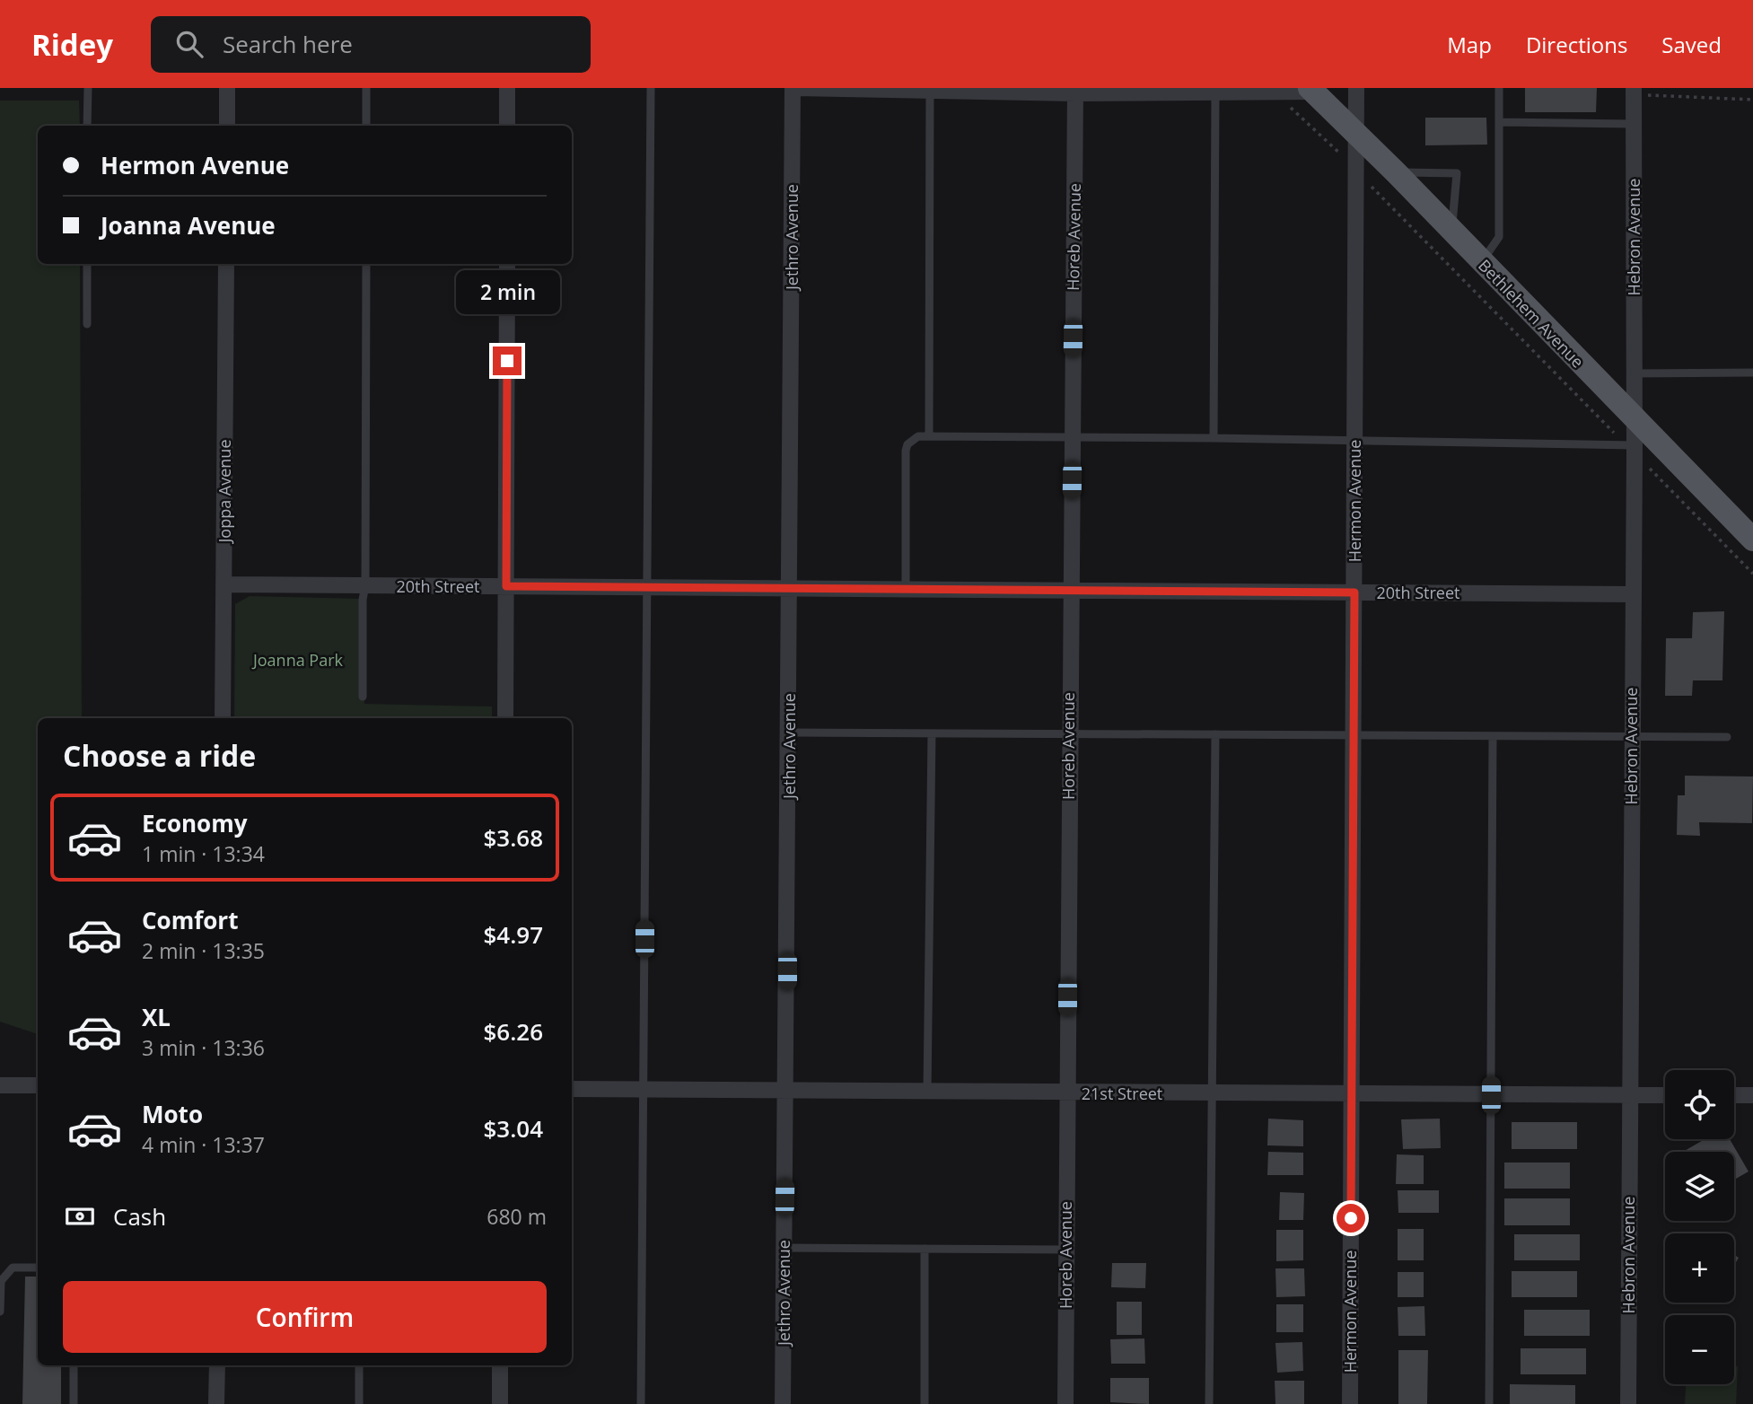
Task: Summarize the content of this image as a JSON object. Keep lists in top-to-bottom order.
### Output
{
  "streets": {
    "main road": ["Bethlehem Avenue"],
    "street": [
      "Jethro Avenue",
      "Horeb Avenue",
      "Hebron Avenue",
      "Joppa Avenue",
      "Hermon Avenue",
      "20th Street",
      "21st Street"
    ]
  },
  "crossings": [
    ["Jethro Avenue", "20th Street"],
    ["Jethro Avenue", "21st Street"],
    ["Horeb Avenue", "20th Street"],
    ["Horeb Avenue", "21st Street"],
    ["Hebron Avenue", "Bethlehem Avenue"],
    ["Hebron Avenue", "20th Street"],
    ["Hebron Avenue", "21st Street"],
    ["Bethlehem Avenue", "Hermon Avenue"],
    ["Joppa Avenue", "20th Street"],
    ["Hermon Avenue", "20th Street"],
    ["Hermon Avenue", "21st Street"]
  ],
  "parks": ["Joanna Park"],
  "page": {
    "header": "Ridey",
    "search": "Search here",
    "nav": ["Map", "Directions", "Saved"],
    "banner": ["Hermon Avenue", "Joanna Avenue"],
    "bubble": "2 min",
    "heading": "Choose a ride",
    "list": [
      {
        "name": "Economy",
        "note": "1 min · 13:34",
        "value": "$3.68"
      },
      {
        "name": "Comfort",
        "note": "2 min · 13:35",
        "value": "$4.97"
      },
      {
        "name": "XL",
        "note": "3 min · 13:36",
        "value": "$6.26"
      },
      {
        "name": "Moto",
        "note": "4 min · 13:37",
        "value": "$3.04"
      }
    ],
    "map_buttons": ["+", "−"],
    "pay": ["Cash", "680 m"],
    "buttons": "Confirm"
  }
}
